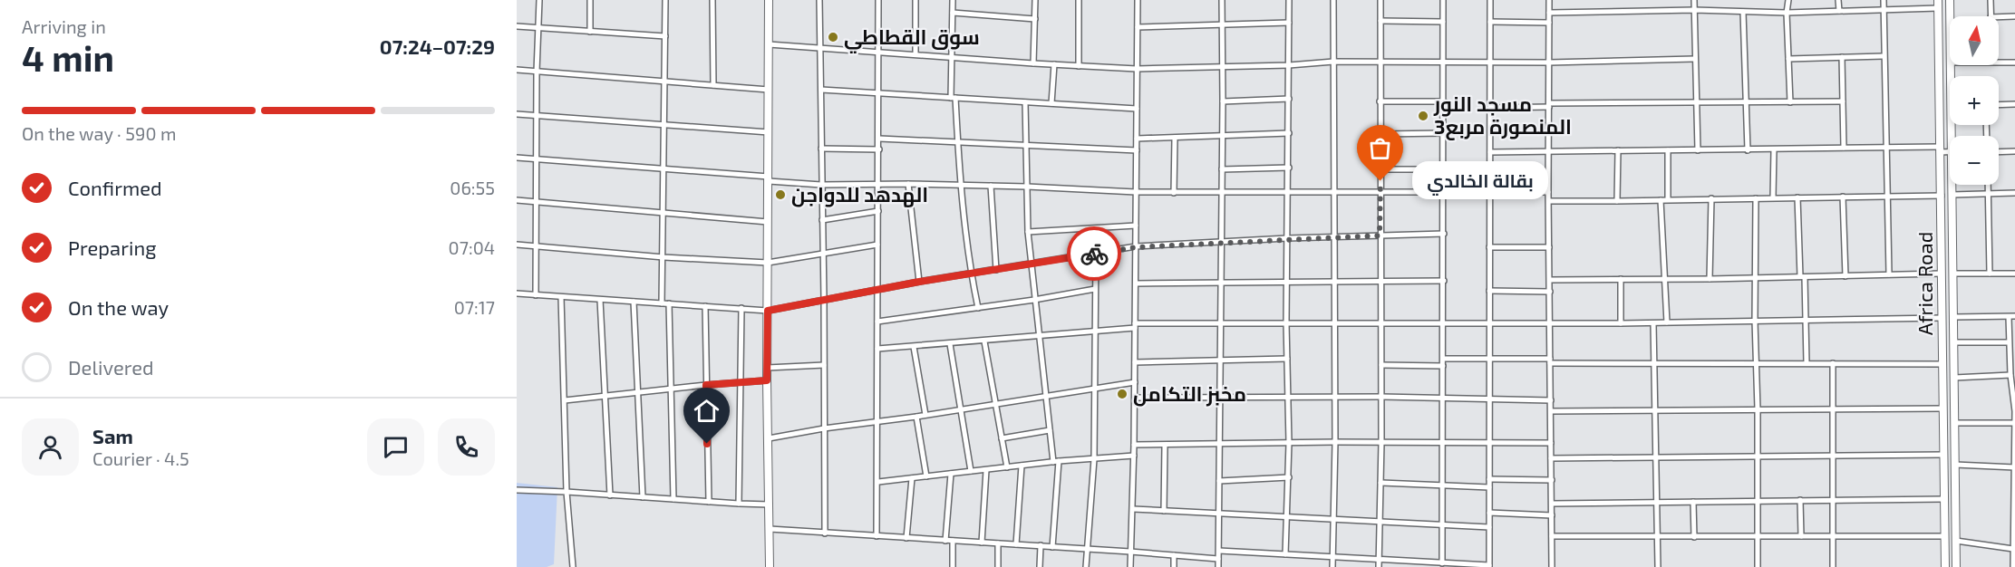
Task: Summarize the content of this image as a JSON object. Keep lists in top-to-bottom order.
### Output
{
  "streets": {
    "street": ["Africa Road"]
  },
  "places": [
    "سوق القطاطي",
    "مسجد النور المنصورة مربع3",
    "بقالة الخالدي",
    "الهدهد للدواجن",
    "مخبز التكامل"
  ],
  "north": "top",
  "page": {
    "heading": ["4 min", "Arriving in", "07:24–07:29"],
    "panel": ["Sam", "Courier · 4.5"],
    "map_buttons": ["+", "−"],
    "bar": "On the way · 590 m",
    "list": [
      ["Confirmed", "06:55"],
      ["Preparing", "07:04"],
      ["On the way", "07:17"],
      "Delivered"
    ],
    "bubble": "بقالة الخالدي"
  }
}
